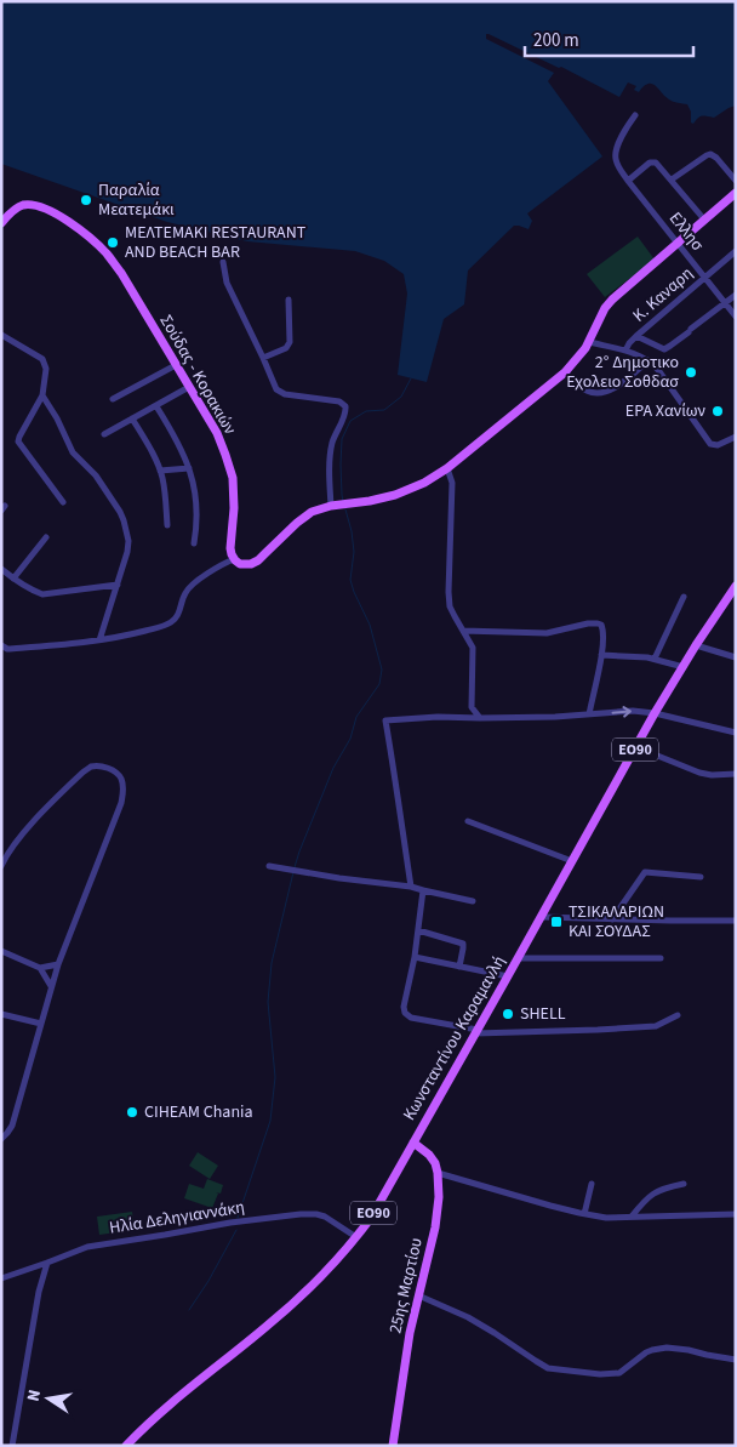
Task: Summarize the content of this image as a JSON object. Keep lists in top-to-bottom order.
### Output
{
  "streets": {
    "main road": [
      "Σούδας - Κορακιών",
      "ΕΟ90",
      "Κωνσταντίνου Καραμανλή",
      "25ης Μαρτίου"
    ],
    "street": ["Ελλησ", "Κ. Καναρη", "Ηλία Δεληγιαννάκη"]
  },
  "crossings": [
    ["Ελλησ", "Κ. Καναρη"],
    ["Κωνσταντίνου Καραμανλή", "Ηλία Δεληγιαννάκη"]
  ],
  "places": {
    "other": [
      "Παραλία Μεατεμάκι",
      "ΜΕΛΤΕΜΑΚΙ RESTAURANT AND BEACH BAR",
      "2° Δημοτικο Εχολειο Σοθδασ",
      "ΕΡΑ Χανίων",
      "SHELL",
      "CIHEAM Chania"
    ],
    "transit": ["ΤΣΙΚΑΛΑΡΙΩΝ ΚΑΙ ΣΟΥΔΑΣ"]
  },
  "scale_bar": "200 m",
  "north": "left"
}
